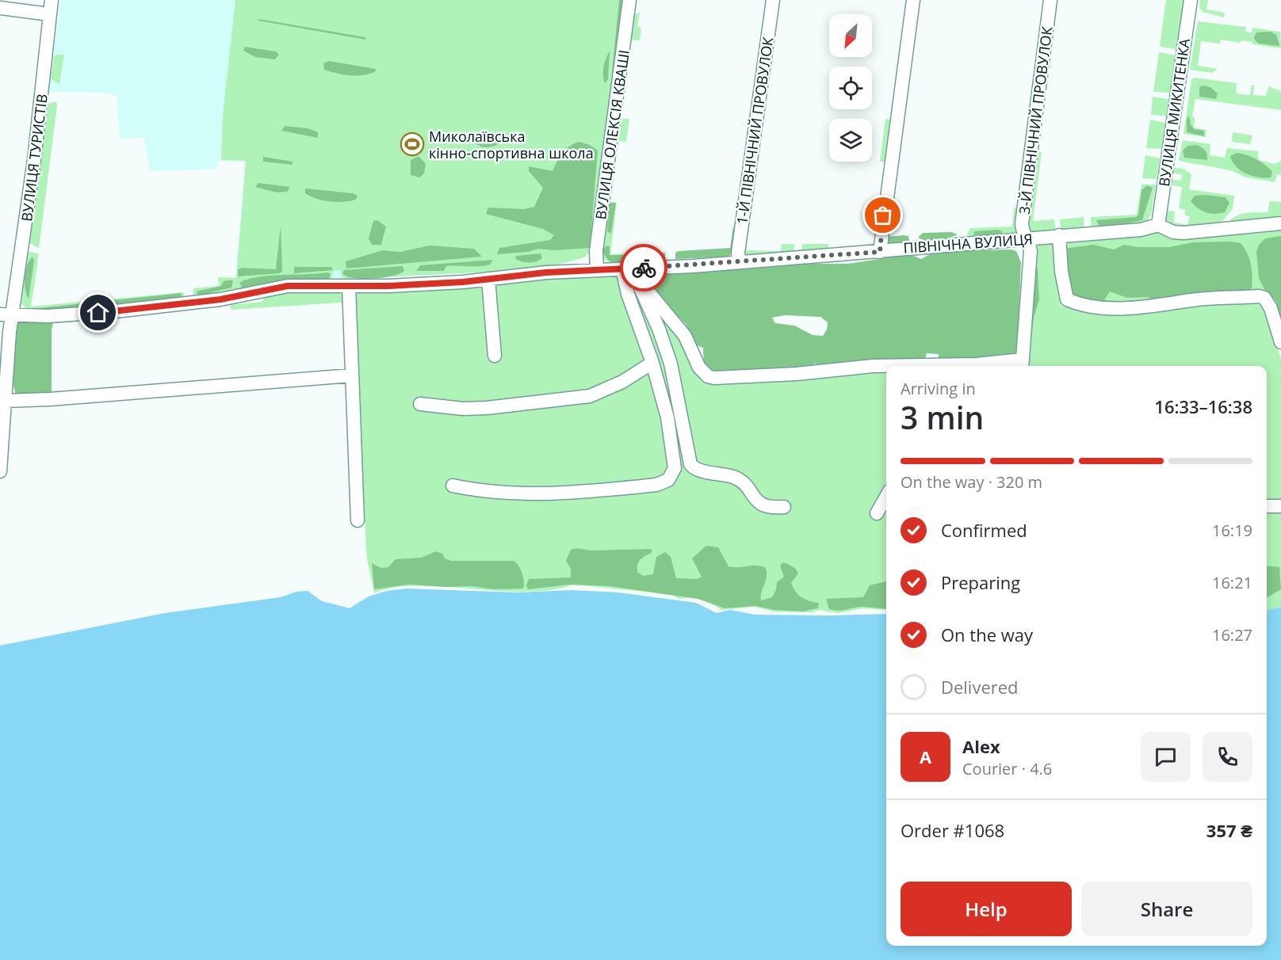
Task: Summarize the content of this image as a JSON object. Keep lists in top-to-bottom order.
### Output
{
  "streets": {
    "street": [
      "ВУЛИЦЯ МИКИТЕНКА",
      "3-Й ПІВНІЧНИЙ ПРОВУЛОК",
      "1-Й ПІВНІЧНИЙ ПРОВУЛОК",
      "ВУЛИЦЯ ОЛЕКСІЯ КВАШІ",
      "ВУЛИЦЯ ТУРИСТІВ",
      "ПІВНІЧНА ВУЛИЦЯ"
    ]
  },
  "crossings": [
    ["ВУЛИЦЯ МИКИТЕНКА", "ПІВНІЧНА ВУЛИЦЯ"],
    ["3-Й ПІВНІЧНИЙ ПРОВУЛОК", "ПІВНІЧНА ВУЛИЦЯ"],
    ["1-Й ПІВНІЧНИЙ ПРОВУЛОК", "ПІВНІЧНА ВУЛИЦЯ"],
    ["ВУЛИЦЯ ОЛЕКСІЯ КВАШІ", "ПІВНІЧНА ВУЛИЦЯ"],
    ["ВУЛИЦЯ ТУРИСТІВ", "ПІВНІЧНА ВУЛИЦЯ"]
  ],
  "places": {
    "sports": ["Миколаївська кінно-спортивна школа"]
  },
  "north": "bottom left",
  "page": {
    "heading": ["3 min", "Arriving in", "16:33–16:38"],
    "panel": [
      "Alex",
      "Courier · 4.6",
      "Order #1068",
      "357 ₴"
    ],
    "bar": "On the way · 320 m",
    "list": [
      ["Confirmed", "16:19"],
      ["Preparing", "16:21"],
      ["On the way", "16:27"],
      "Delivered"
    ],
    "round": "A",
    "buttons": ["Help", "Share"]
  }
}
